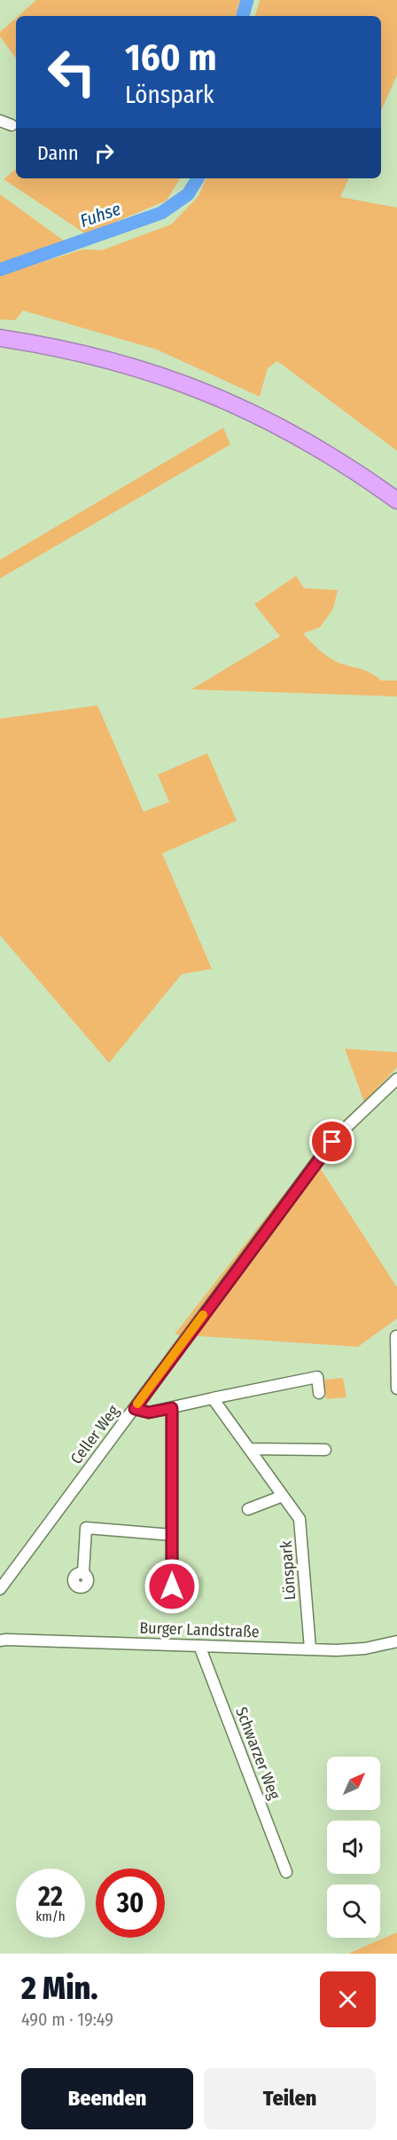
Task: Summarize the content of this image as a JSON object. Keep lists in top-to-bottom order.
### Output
{
  "streets": {
    "street": [
      "Celler Weg",
      "Lönspark",
      "Burger Landstraße",
      "Schwarzer Weg"
    ]
  },
  "crossings": [
    ["Lönspark", "Burger Landstraße"],
    ["Burger Landstraße", "Schwarzer Weg"]
  ],
  "water": ["Fuhse"],
  "north": "top right",
  "page": {
    "turn": ["160 m", "Lönspark"],
    "then": "Dann",
    "speed": "22 km/h",
    "limit": "30",
    "heading": ["2 Min.", "490 m · 19:49"],
    "buttons": ["Beenden", "Teilen"]
  }
}
